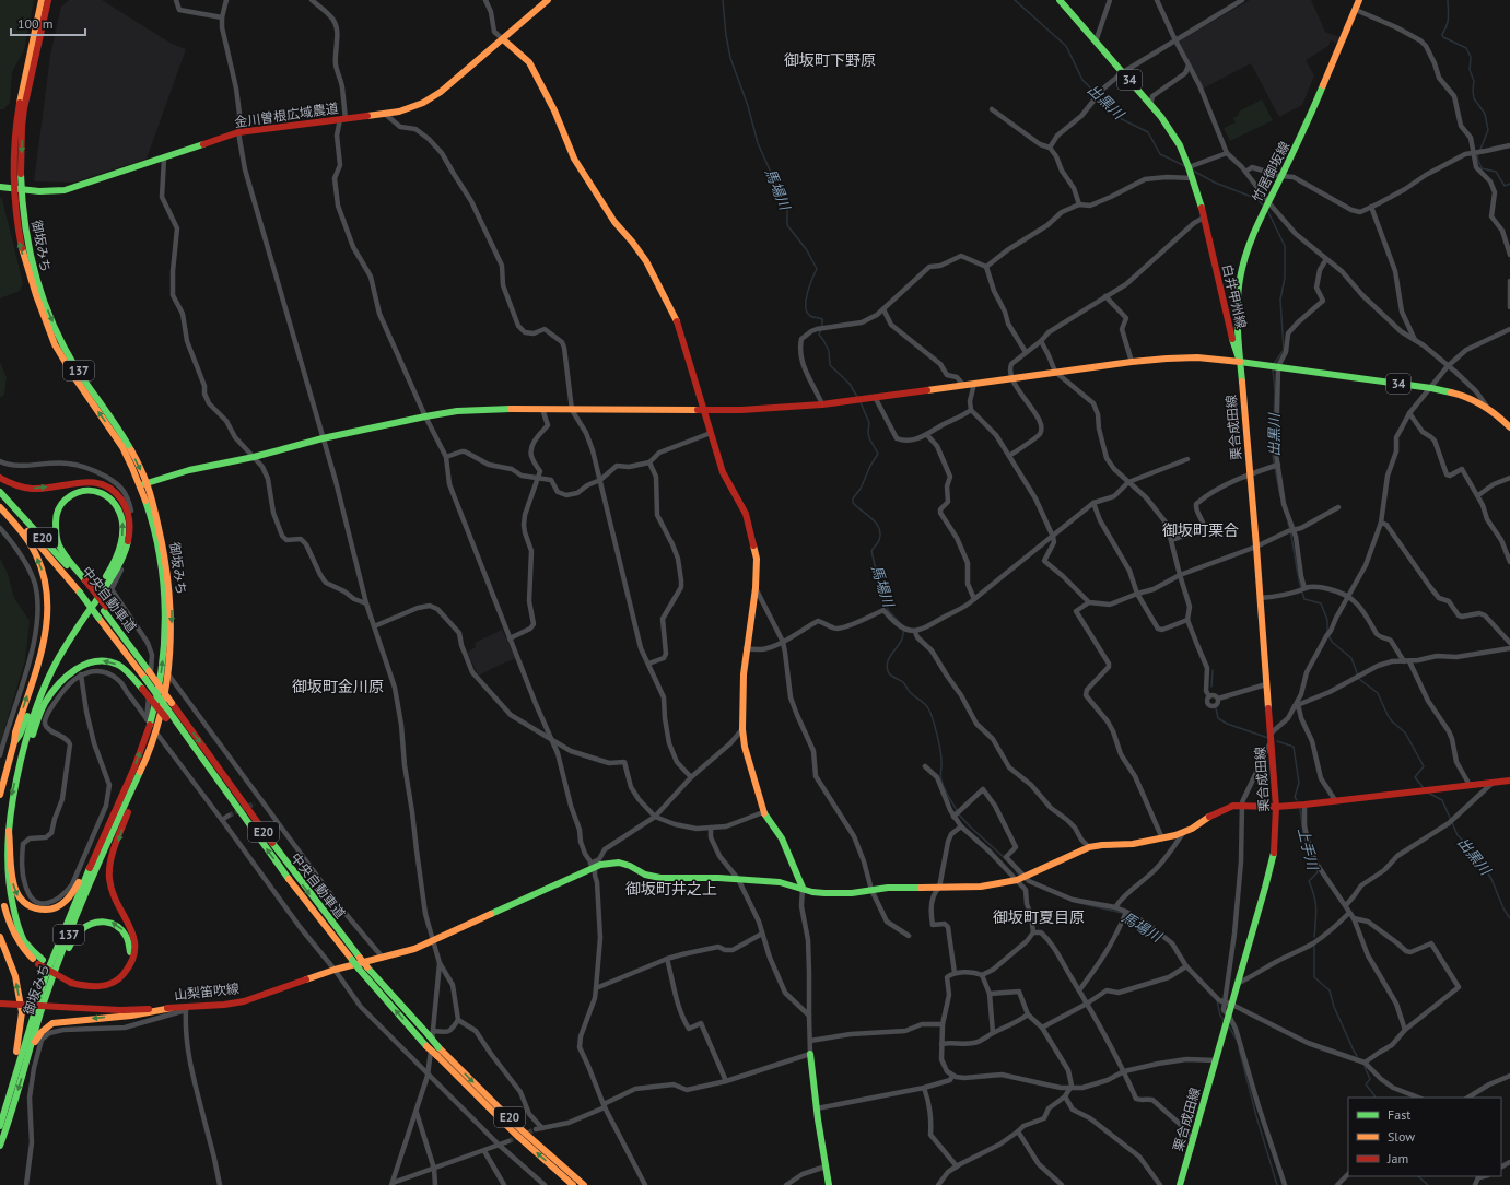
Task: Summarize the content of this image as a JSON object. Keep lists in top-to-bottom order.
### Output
{
  "streets": {
    "main road": [
      "34",
      "金川曽根広域農道",
      "竹居御坂線",
      "御坂みち",
      "白井甲州線",
      "137",
      "栗合成田線",
      "E20",
      "中央自動車道",
      "山梨笛吹線"
    ]
  },
  "crossings": [
    ["34", "竹居御坂線"],
    ["34", "白井甲州線"],
    ["34", "栗合成田線"],
    ["金川曽根広域農道", "御坂みち"],
    ["竹居御坂線", "白井甲州線"],
    ["竹居御坂線", "栗合成田線"],
    ["白井甲州線", "栗合成田線"],
    ["栗合成田線", "山梨笛吹線"]
  ],
  "districts": [
    "御坂町下野原",
    "御坂町栗合",
    "御坂町金川原",
    "御坂町井之上",
    "御坂町夏目原"
  ],
  "water": ["出黒川", "馬場川", "上手川"],
  "legend": ["Fast", "Slow", "Jam"],
  "scale_bar": "100 m"
}
